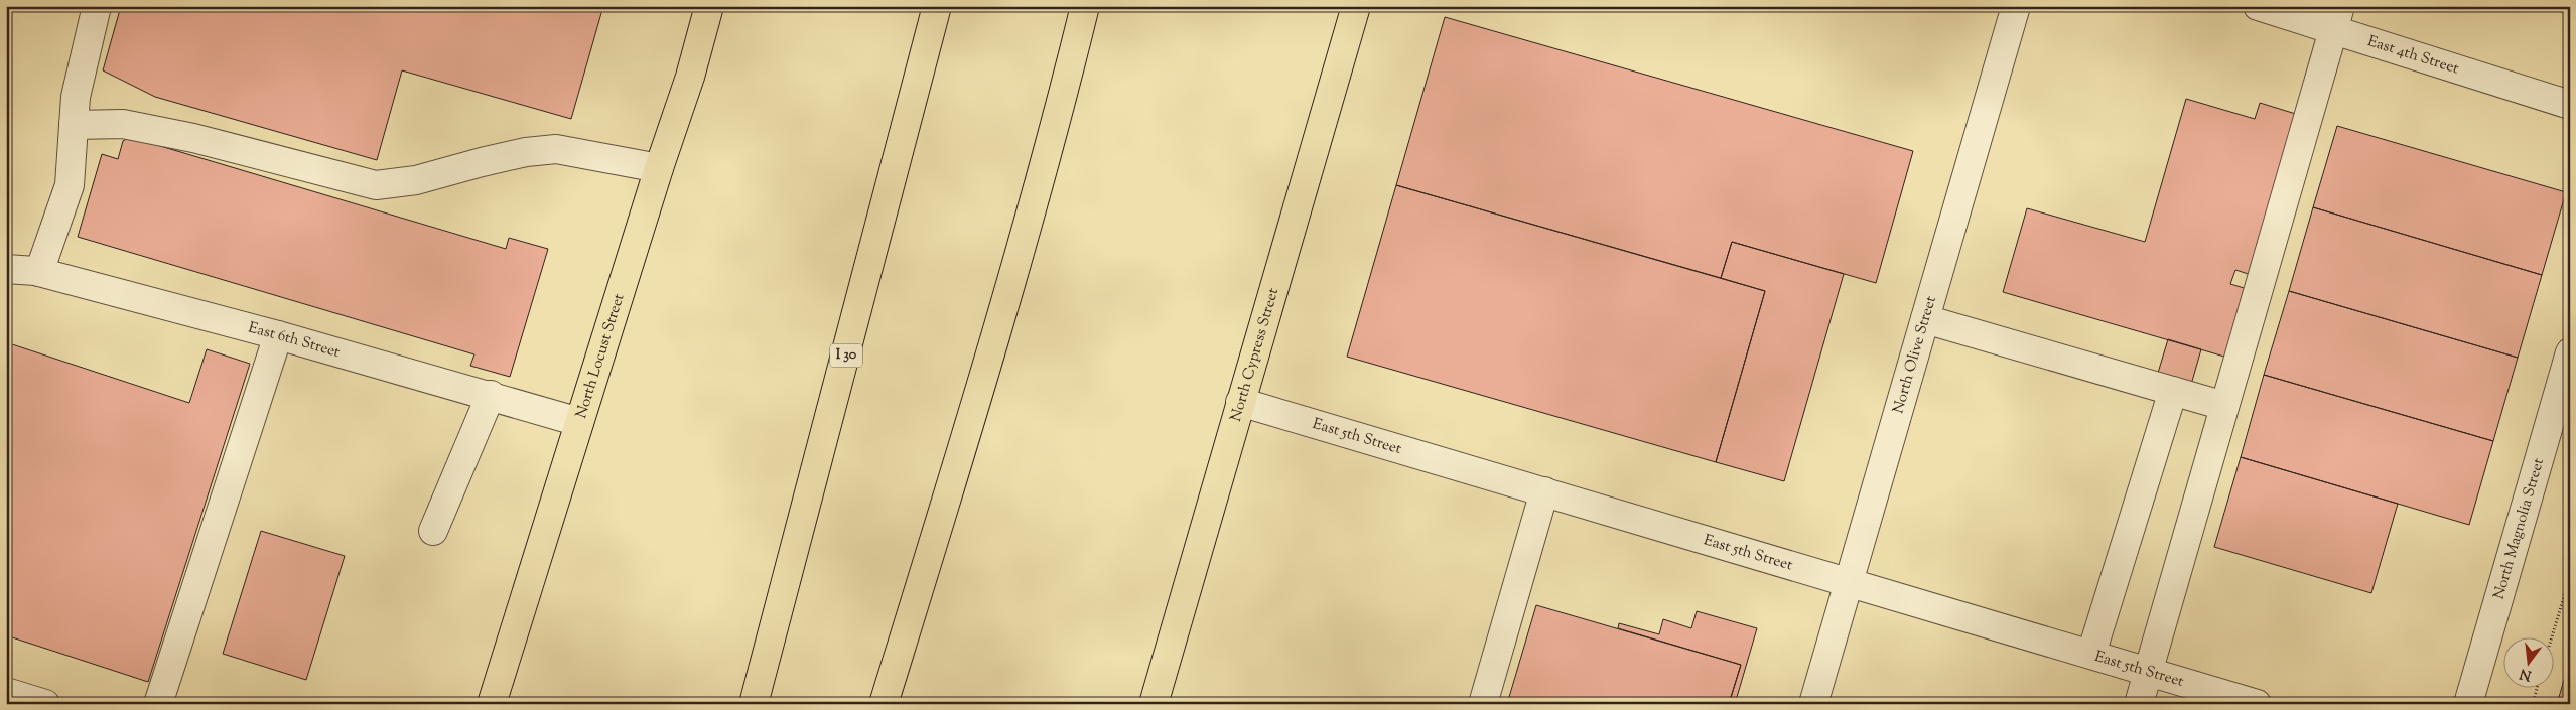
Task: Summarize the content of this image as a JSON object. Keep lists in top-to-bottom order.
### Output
{
  "streets": {
    "main road": ["North Cypress Street", "North Locust Street", "I 30"],
    "street": [
      "East 4th Street",
      "East 6th Street",
      "North Olive Street",
      "East 5th Street",
      "North Magnolia Street"
    ]
  },
  "crossings": [
    ["East 6th Street", "North Locust Street"],
    ["North Cypress Street", "East 5th Street"],
    ["North Olive Street", "East 5th Street"]
  ],
  "north": "bottom"
}
